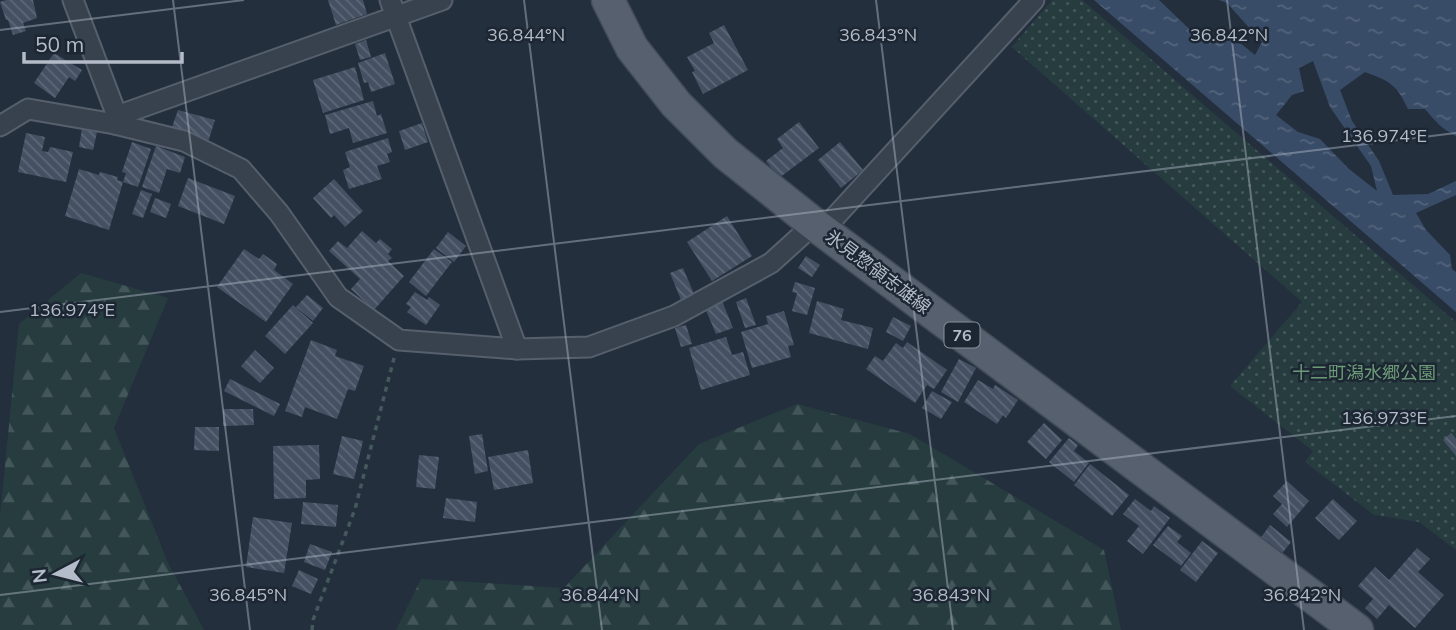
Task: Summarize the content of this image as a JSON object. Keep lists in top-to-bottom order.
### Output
{
  "streets": {
    "main road": ["氷見惣領志雄線", "76"]
  },
  "parks": ["十二町潟水郷公園"],
  "scale_bar": "50 m",
  "north": "left",
  "coordinates": [
    "36.844°N",
    "36.843°N",
    "36.842°N",
    "136.974°E",
    "136.973°E",
    "36.845°N"
  ]
}
